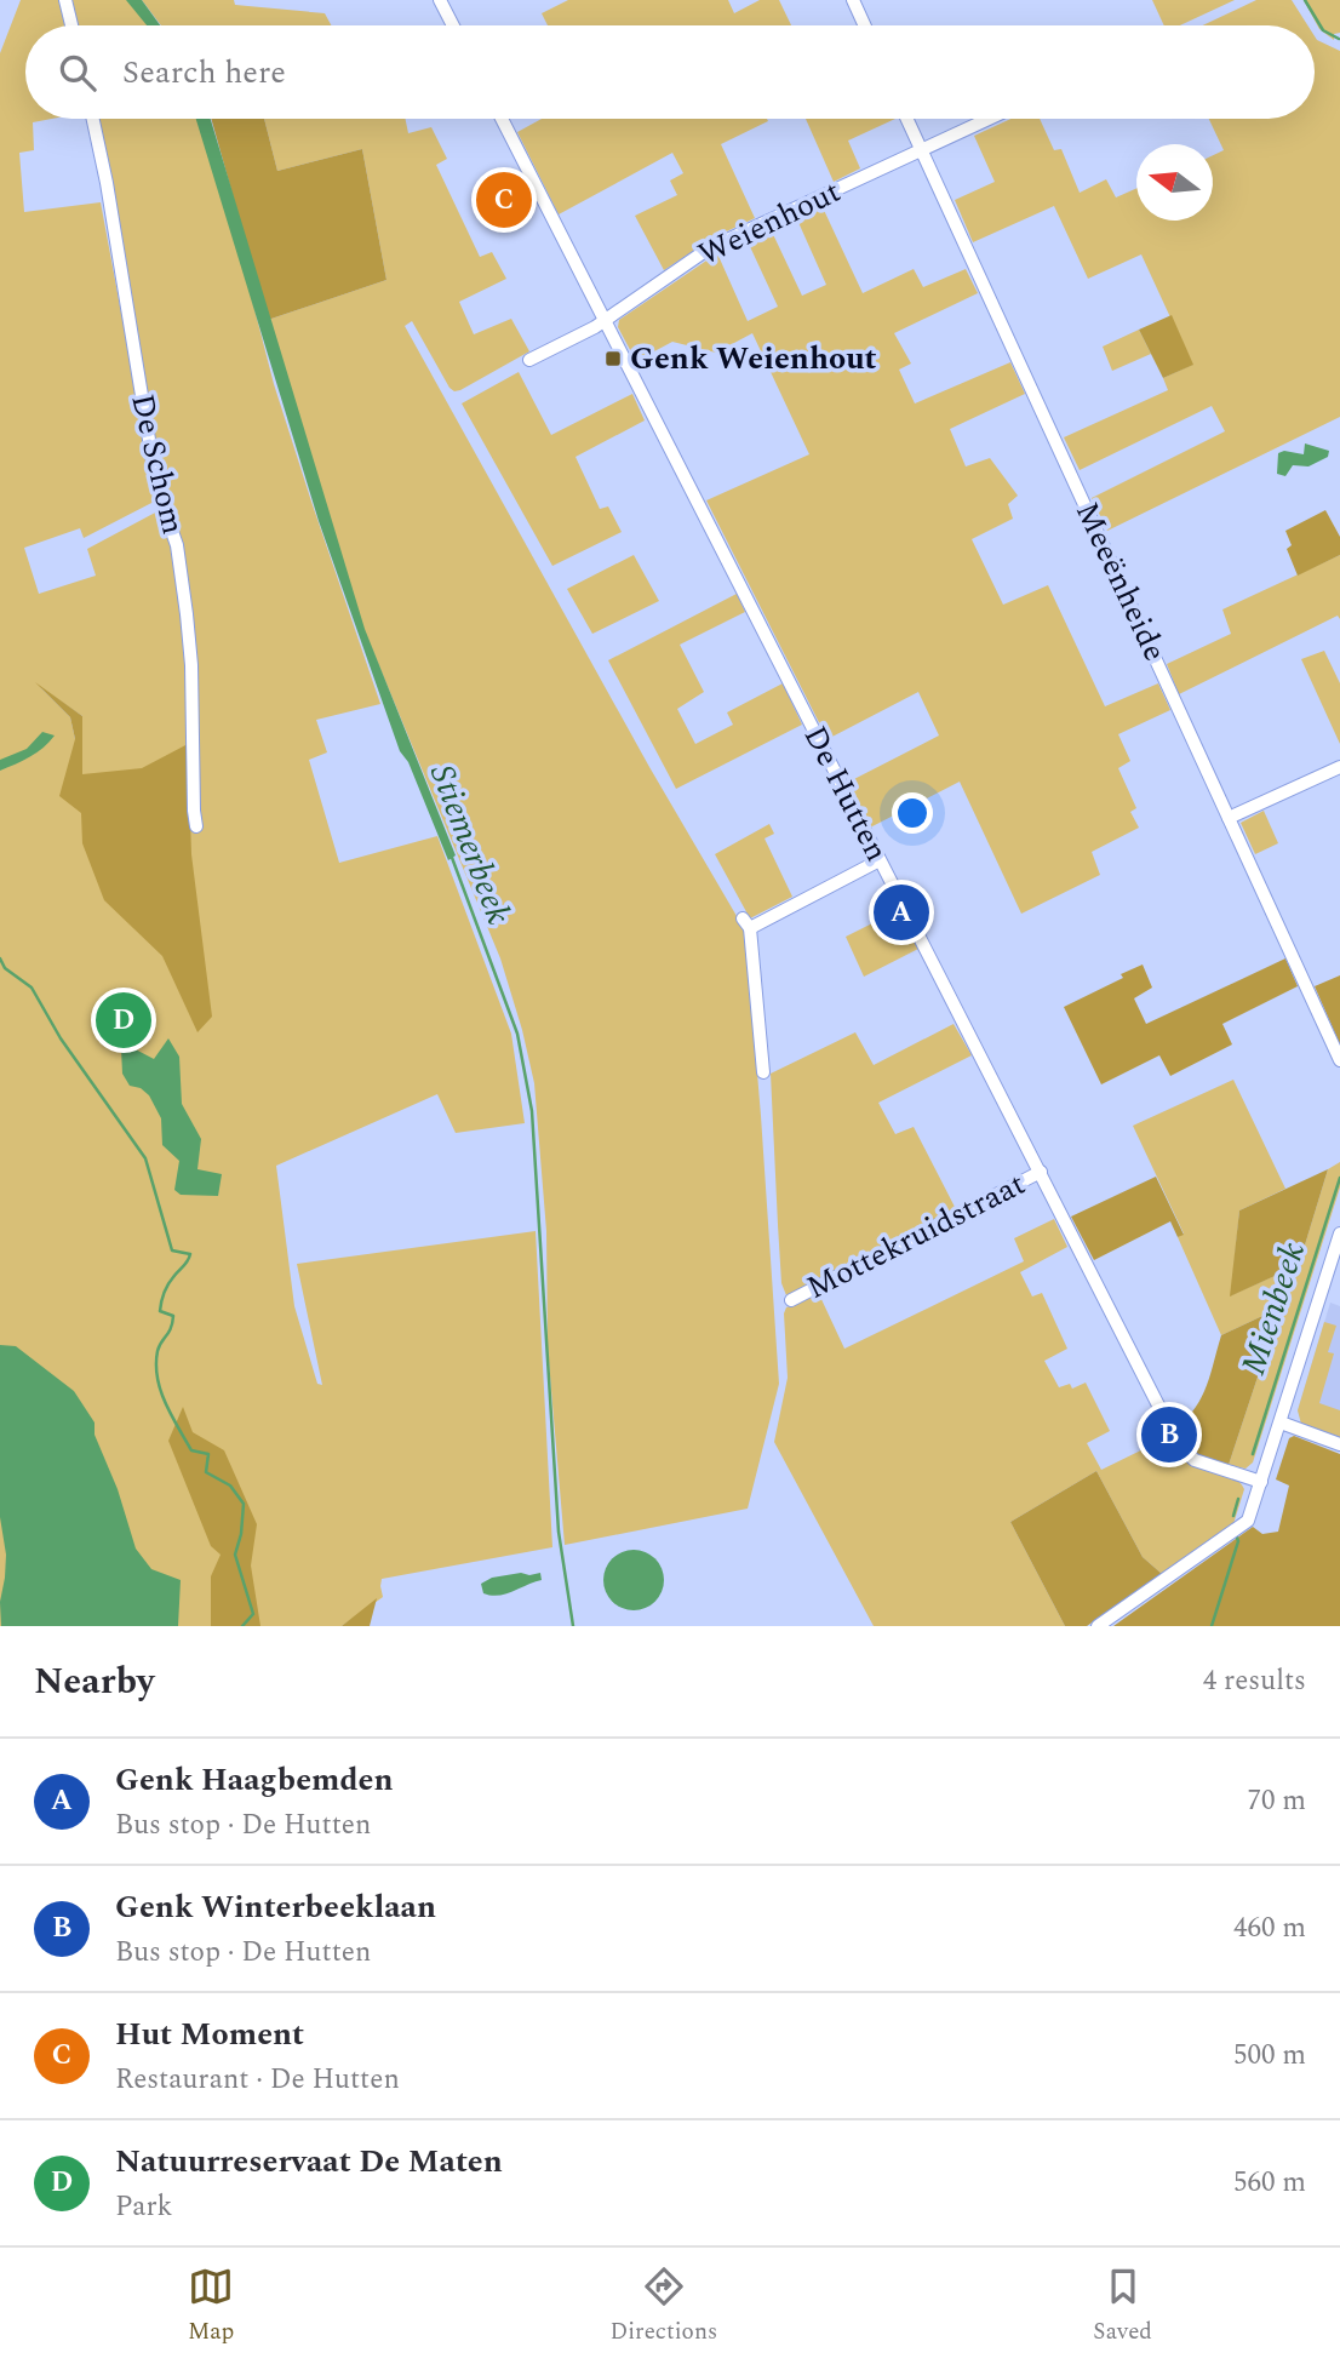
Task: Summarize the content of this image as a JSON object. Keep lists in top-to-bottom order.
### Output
{
  "streets": {
    "street": [
      "Weienhout",
      "De Schom",
      "Meeënheide",
      "De Hutten",
      "Mottekruidstraat"
    ]
  },
  "crossings": [
    ["Weienhout", "Meeënheide"],
    ["Weienhout", "De Hutten"],
    ["De Hutten", "Mottekruidstraat"]
  ],
  "water": ["Stiemerbeek", "Mienbeek"],
  "places": {
    "transit": ["Genk Weienhout"]
  },
  "north": "left",
  "page": {
    "search": "Search here",
    "pins": [
      "C",
      "A",
      "D",
      "B"
    ],
    "heading": ["Nearby", "4 results"],
    "list": [
      {
        "mark": "A",
        "name": "Genk Haagbemden",
        "note": "Bus stop · De Hutten",
        "value": "70 m"
      },
      {
        "mark": "B",
        "name": "Genk Winterbeeklaan",
        "note": "Bus stop · De Hutten",
        "value": "460 m"
      },
      {
        "mark": "C",
        "name": "Hut Moment",
        "note": "Restaurant · De Hutten",
        "value": "500 m"
      },
      {
        "mark": "D",
        "name": "Natuurreservaat De Maten",
        "note": "Park",
        "value": "560 m"
      }
    ],
    "nav": ["Map", "Directions", "Saved"]
  }
}
